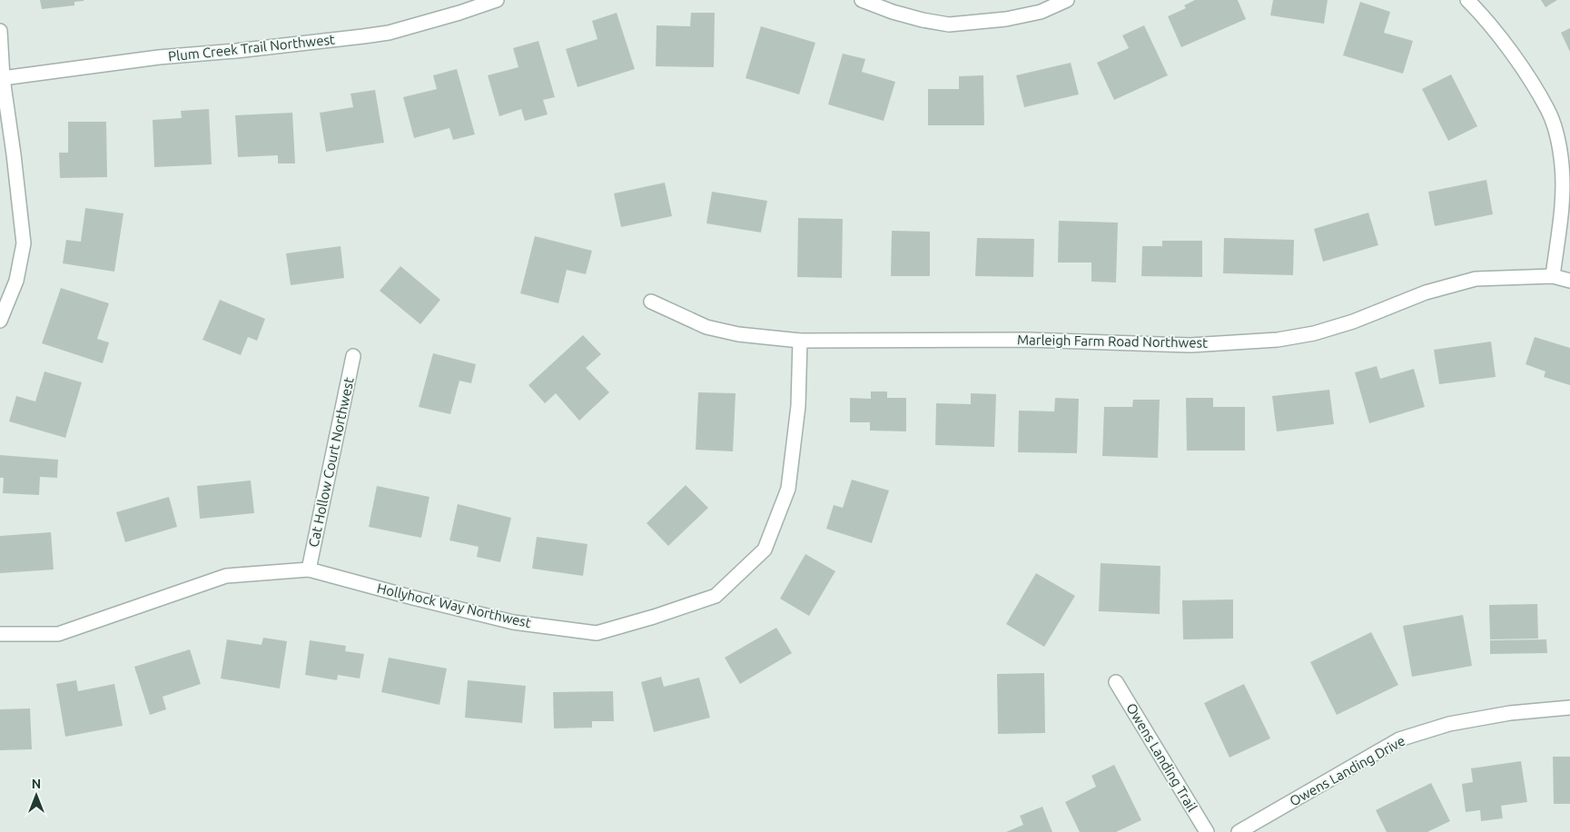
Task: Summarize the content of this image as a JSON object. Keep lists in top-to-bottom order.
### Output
{
  "streets": {
    "street": [
      "Plum Creek Trail Northwest",
      "Marleigh Farm Road Northwest",
      "Cat Hollow Court Northwest",
      "Hollyhock Way Northwest",
      "Owens Landing Trail",
      "Owens Landing Drive"
    ]
  },
  "crossings": [
    ["Marleigh Farm Road Northwest", "Hollyhock Way Northwest"],
    ["Cat Hollow Court Northwest", "Hollyhock Way Northwest"]
  ],
  "north": "top"
}
